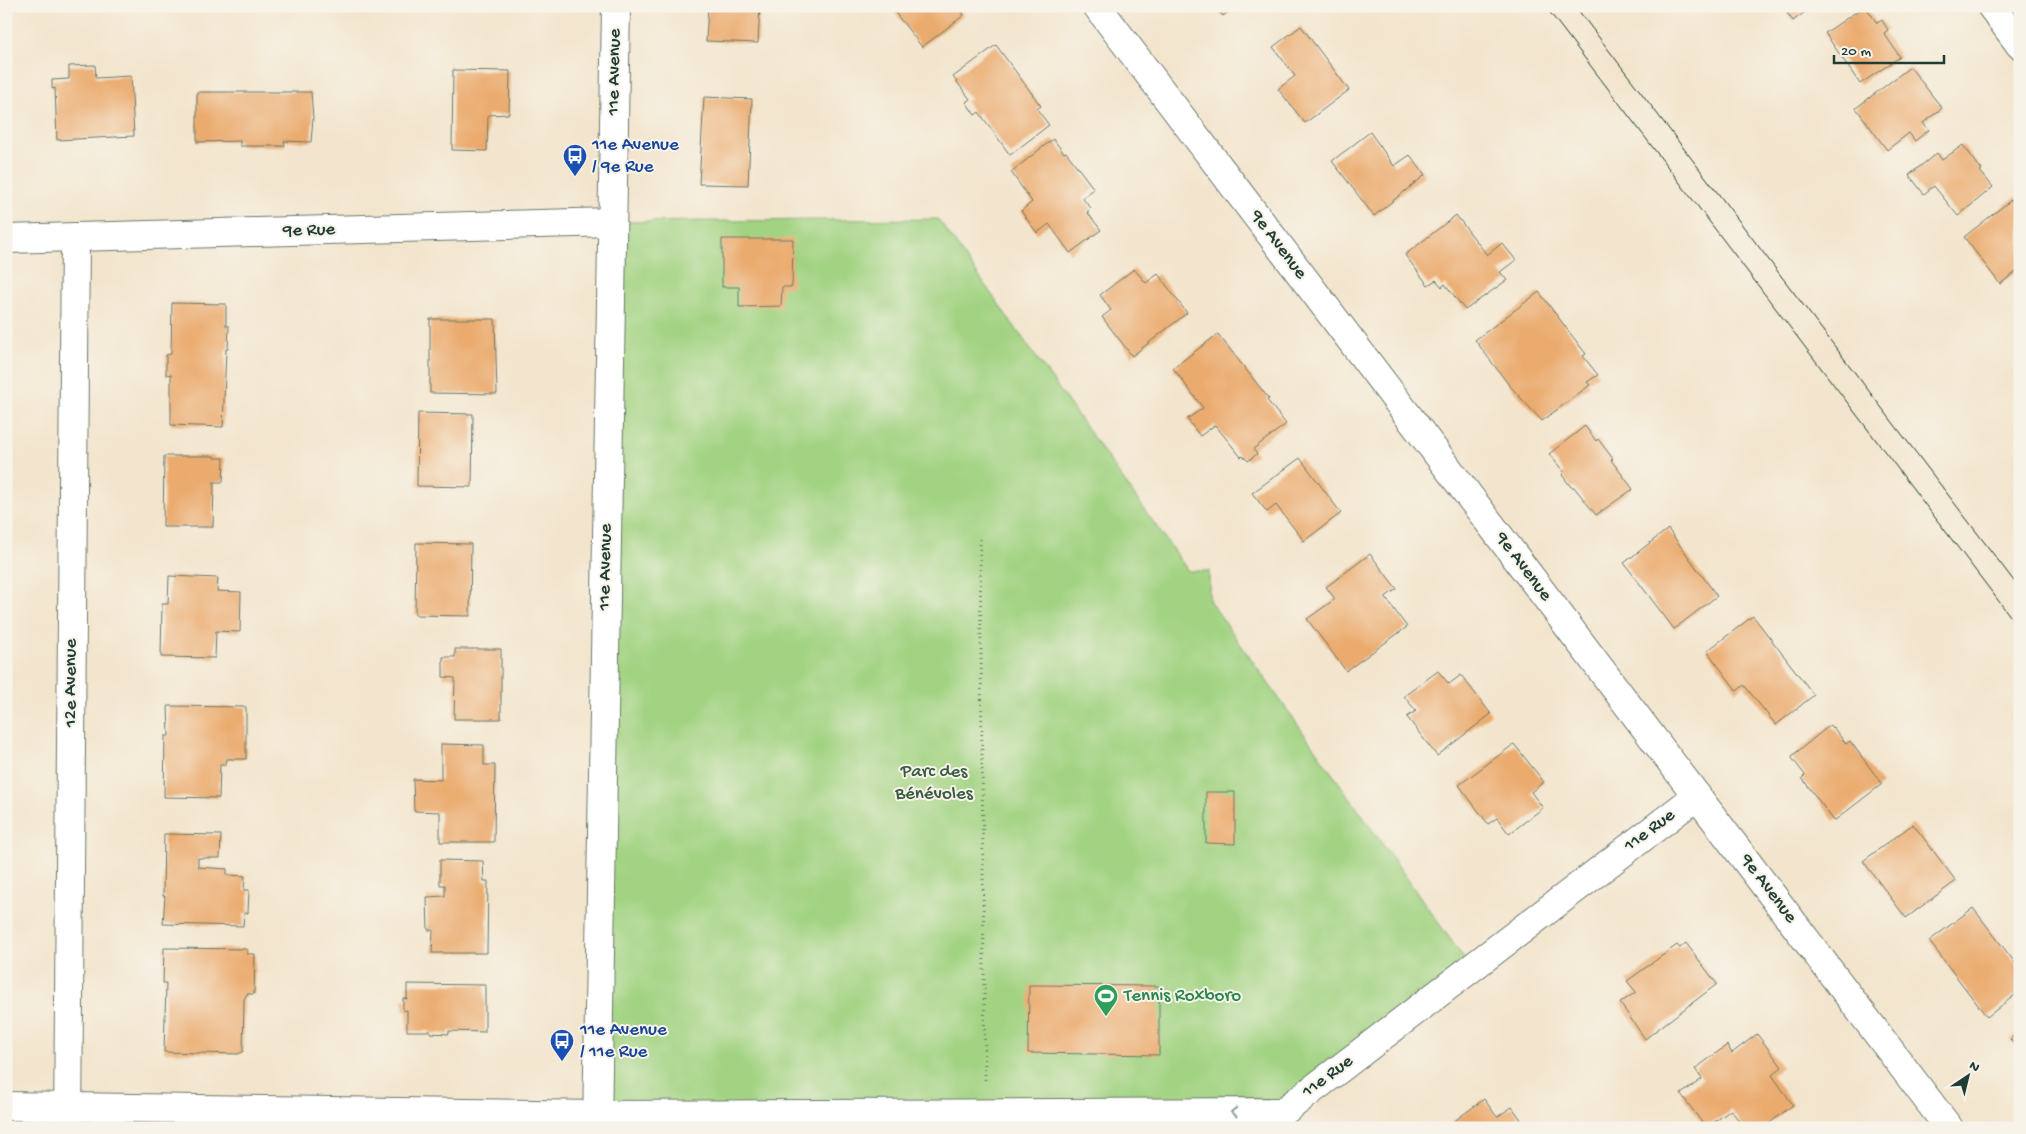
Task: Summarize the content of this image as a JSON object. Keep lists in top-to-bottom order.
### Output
{
  "streets": {
    "street": [
      "11e Avenue",
      "9e Rue",
      "9e Avenue",
      "12e Avenue",
      "11e Rue"
    ]
  },
  "crossings": [
    ["11e Avenue", "9e Rue"],
    ["11e Avenue", "11e Rue"],
    ["9e Rue", "12e Avenue"],
    ["9e Avenue", "11e Rue"],
    ["12e Avenue", "11e Rue"]
  ],
  "parks": ["Parc des Bénévoles"],
  "places": {
    "bus stop": ["11e Avenue / 9e Rue", "11e Avenue / 11e Rue"],
    "sports": ["Tennis Roxboro"]
  },
  "scale_bar": "20 m",
  "north": "top right"
}
